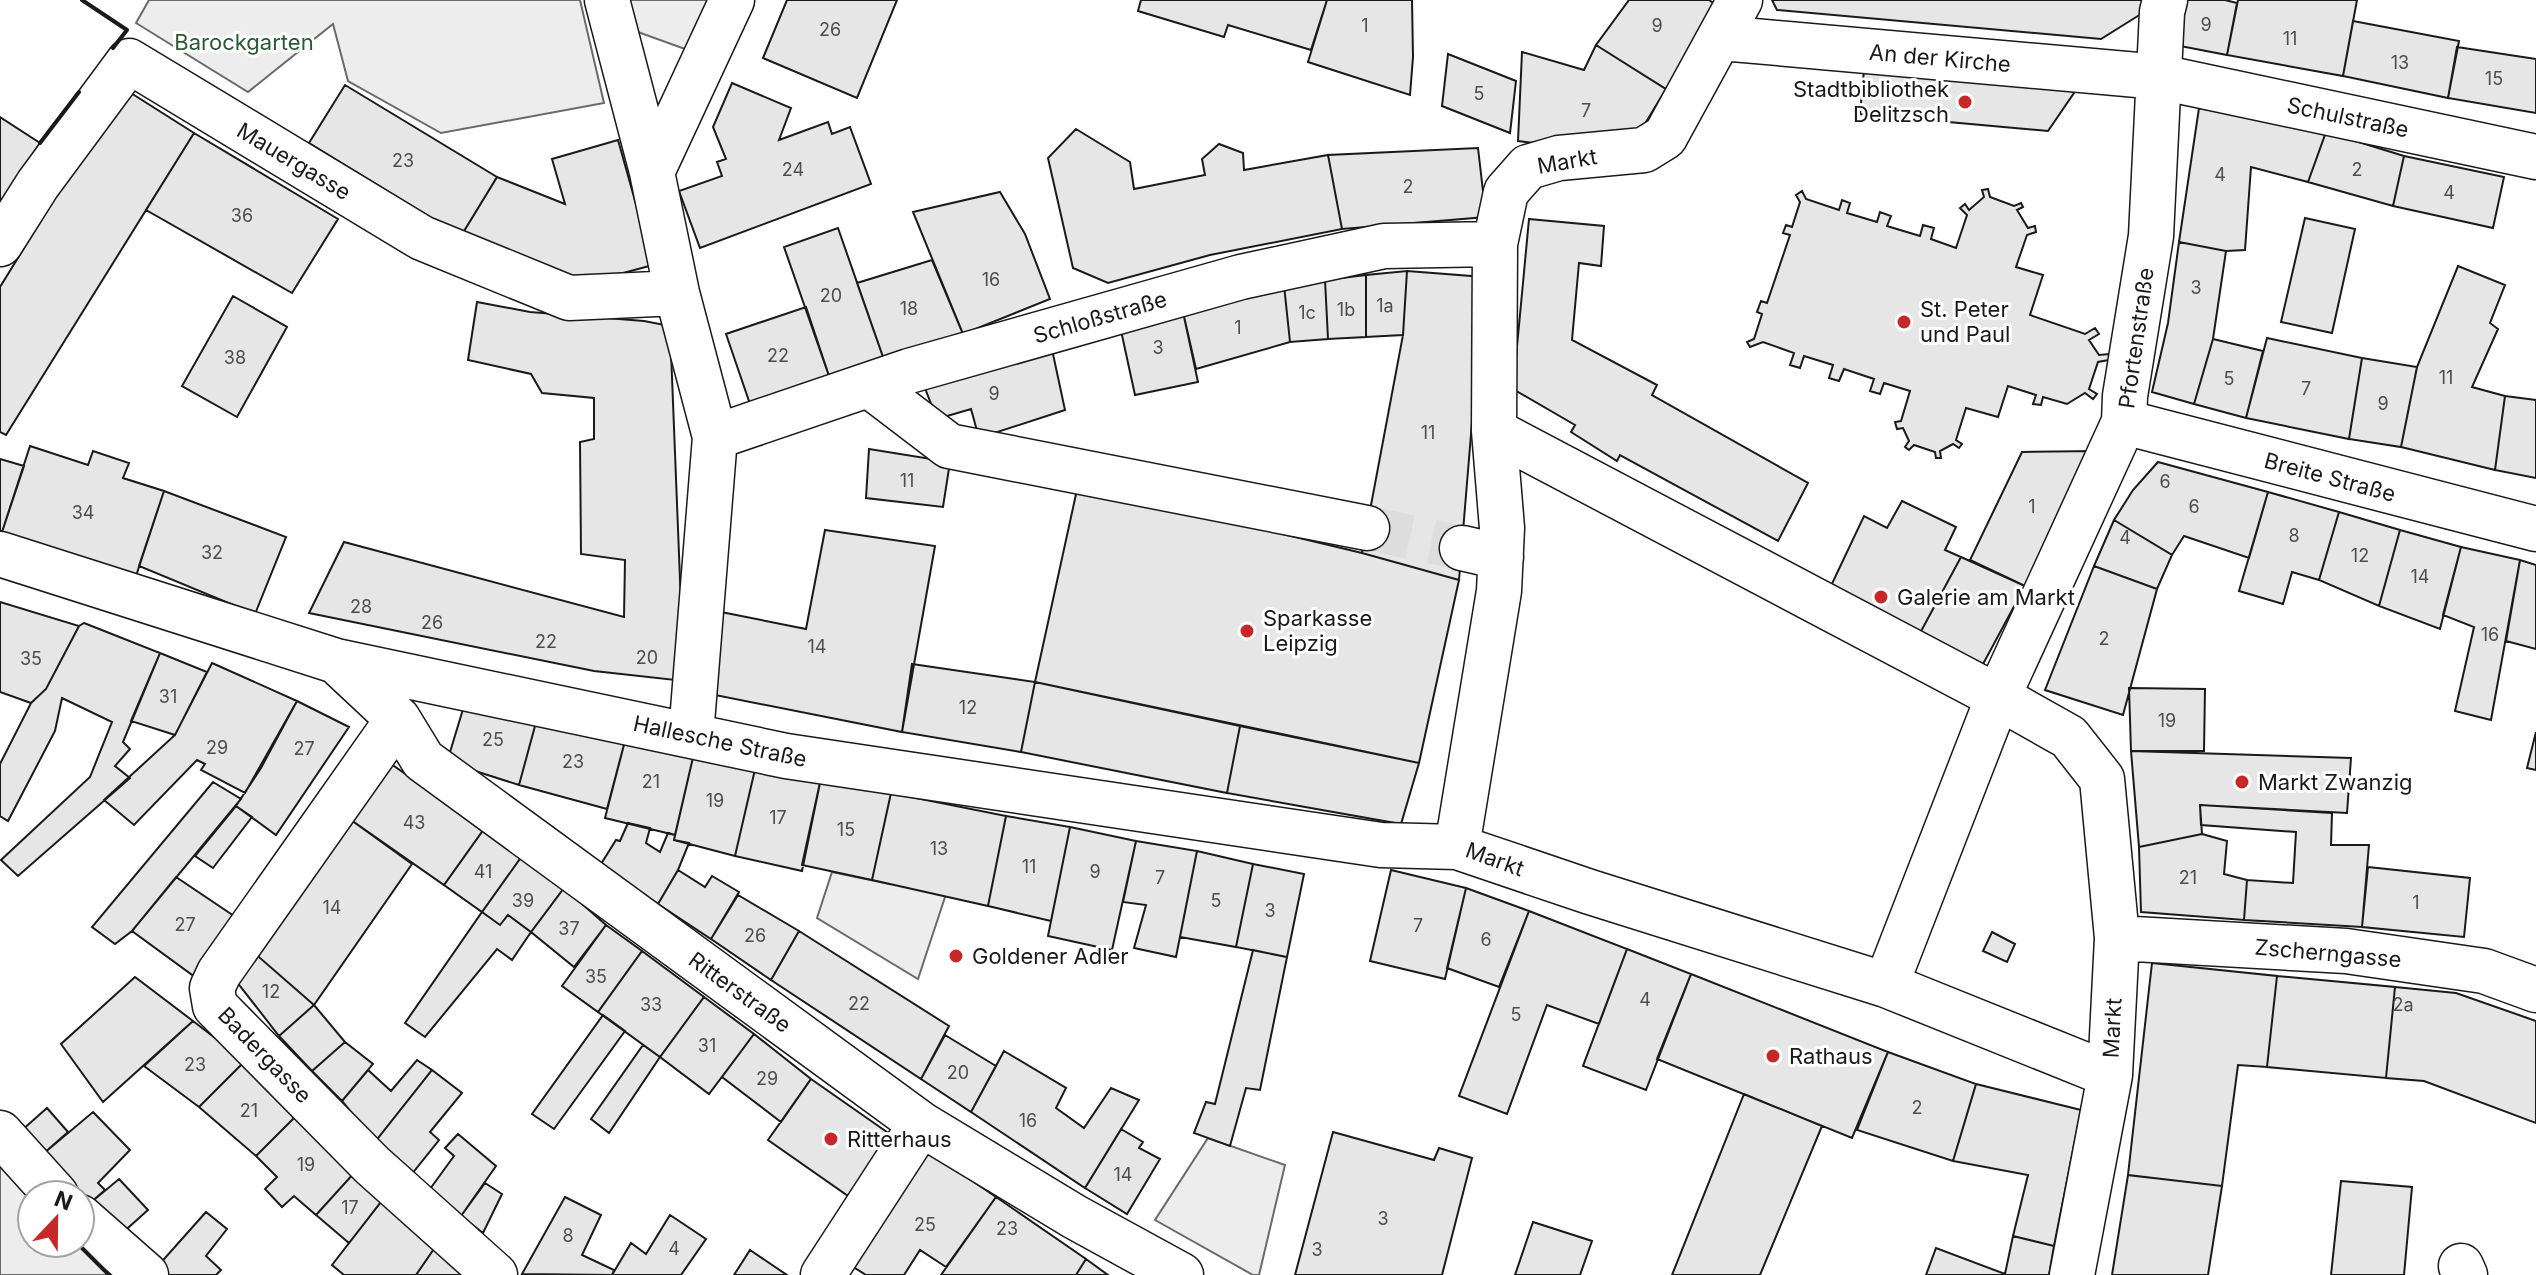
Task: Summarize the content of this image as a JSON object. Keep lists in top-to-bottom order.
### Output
{
  "streets": {
    "street": [
      "An der Kirche",
      "Schulstraße",
      "Mauergasse",
      "Markt",
      "Schloßstraße",
      "Pfortenstraße",
      "Breite Straße",
      "Hallesche Straße",
      "Zscherngasse",
      "Ritterstraße",
      "Badergasse"
    ]
  },
  "crossings": [
    ["An der Kirche", "Schulstraße"],
    ["An der Kirche", "Markt"],
    ["An der Kirche", "Pfortenstraße"],
    ["Schulstraße", "Pfortenstraße"],
    ["Markt", "Schloßstraße"],
    ["Markt", "Pfortenstraße"],
    ["Markt", "Hallesche Straße"],
    ["Markt", "Zscherngasse"],
    ["Pfortenstraße", "Breite Straße"],
    ["Hallesche Straße", "Ritterstraße"],
    ["Ritterstraße", "Badergasse"]
  ],
  "parks": ["Barockgarten"],
  "places": [
    "Stadtbibliothek Delitzsch",
    "St. Peter und Paul",
    "Galerie am Markt",
    "Sparkasse Leipzig",
    "Markt Zwanzig",
    "Goldener Adler",
    "Rathaus",
    "Ritterhaus"
  ],
  "house_numbers": [
    "9",
    "1",
    "9",
    "26",
    "11",
    "13",
    "15",
    "5",
    "7",
    "23",
    "24",
    "2",
    "4",
    "2",
    "4",
    "36",
    "16",
    "3",
    "20",
    "1a",
    "18",
    "1b",
    "1c",
    "1",
    "3",
    "22",
    "38",
    "11",
    "5",
    "7",
    "9",
    "9",
    "11",
    "11",
    "6",
    "1",
    "6",
    "34",
    "8",
    "4",
    "32",
    "12",
    "14",
    "28",
    "26",
    "16",
    "2",
    "22",
    "14",
    "20",
    "35",
    "31",
    "12",
    "19",
    "25",
    "29",
    "27",
    "23",
    "21",
    "19",
    "17",
    "43",
    "15",
    "13",
    "11",
    "41",
    "9",
    "7",
    "21",
    "39",
    "5",
    "1",
    "14",
    "3",
    "27",
    "7",
    "37",
    "26",
    "6",
    "35",
    "12",
    "4",
    "22",
    "33",
    "2a",
    "5",
    "31",
    "23",
    "20",
    "29",
    "2",
    "21",
    "16",
    "19",
    "14",
    "17",
    "3",
    "25",
    "23",
    "8",
    "4",
    "3"
  ],
  "north": "top"
}
